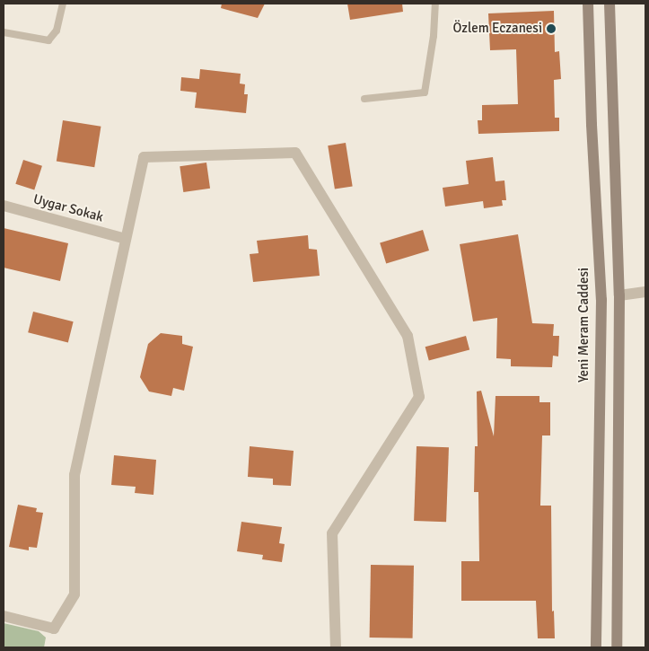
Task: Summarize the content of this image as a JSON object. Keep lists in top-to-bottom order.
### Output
{
  "streets": {
    "main road": ["Yeni Meram Caddesi"],
    "street": ["Uygar Sokak"]
  },
  "places": ["Özlem Eczanesi"]
}
